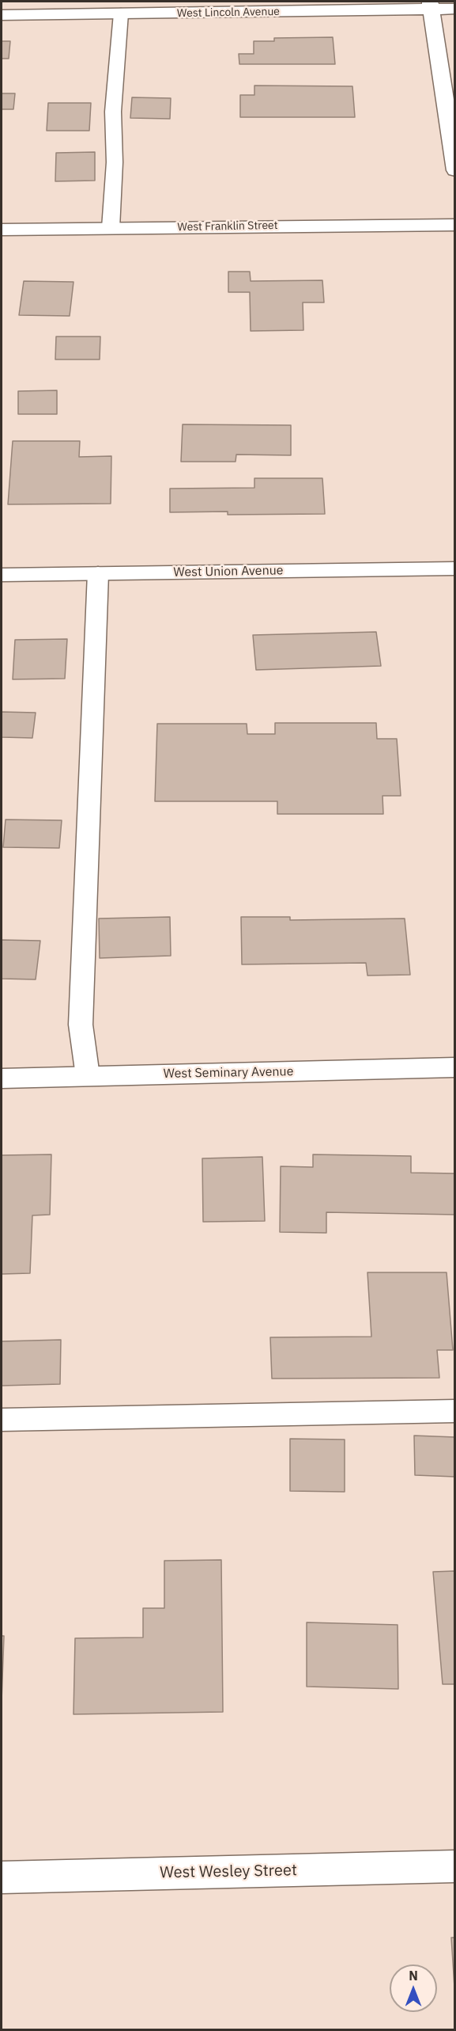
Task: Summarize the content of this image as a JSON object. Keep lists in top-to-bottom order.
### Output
{
  "streets": {
    "street": [
      "West Lincoln Avenue",
      "West Franklin Street",
      "West Union Avenue",
      "West Seminary Avenue",
      "West Wesley Street"
    ]
  },
  "north": "top"
}
